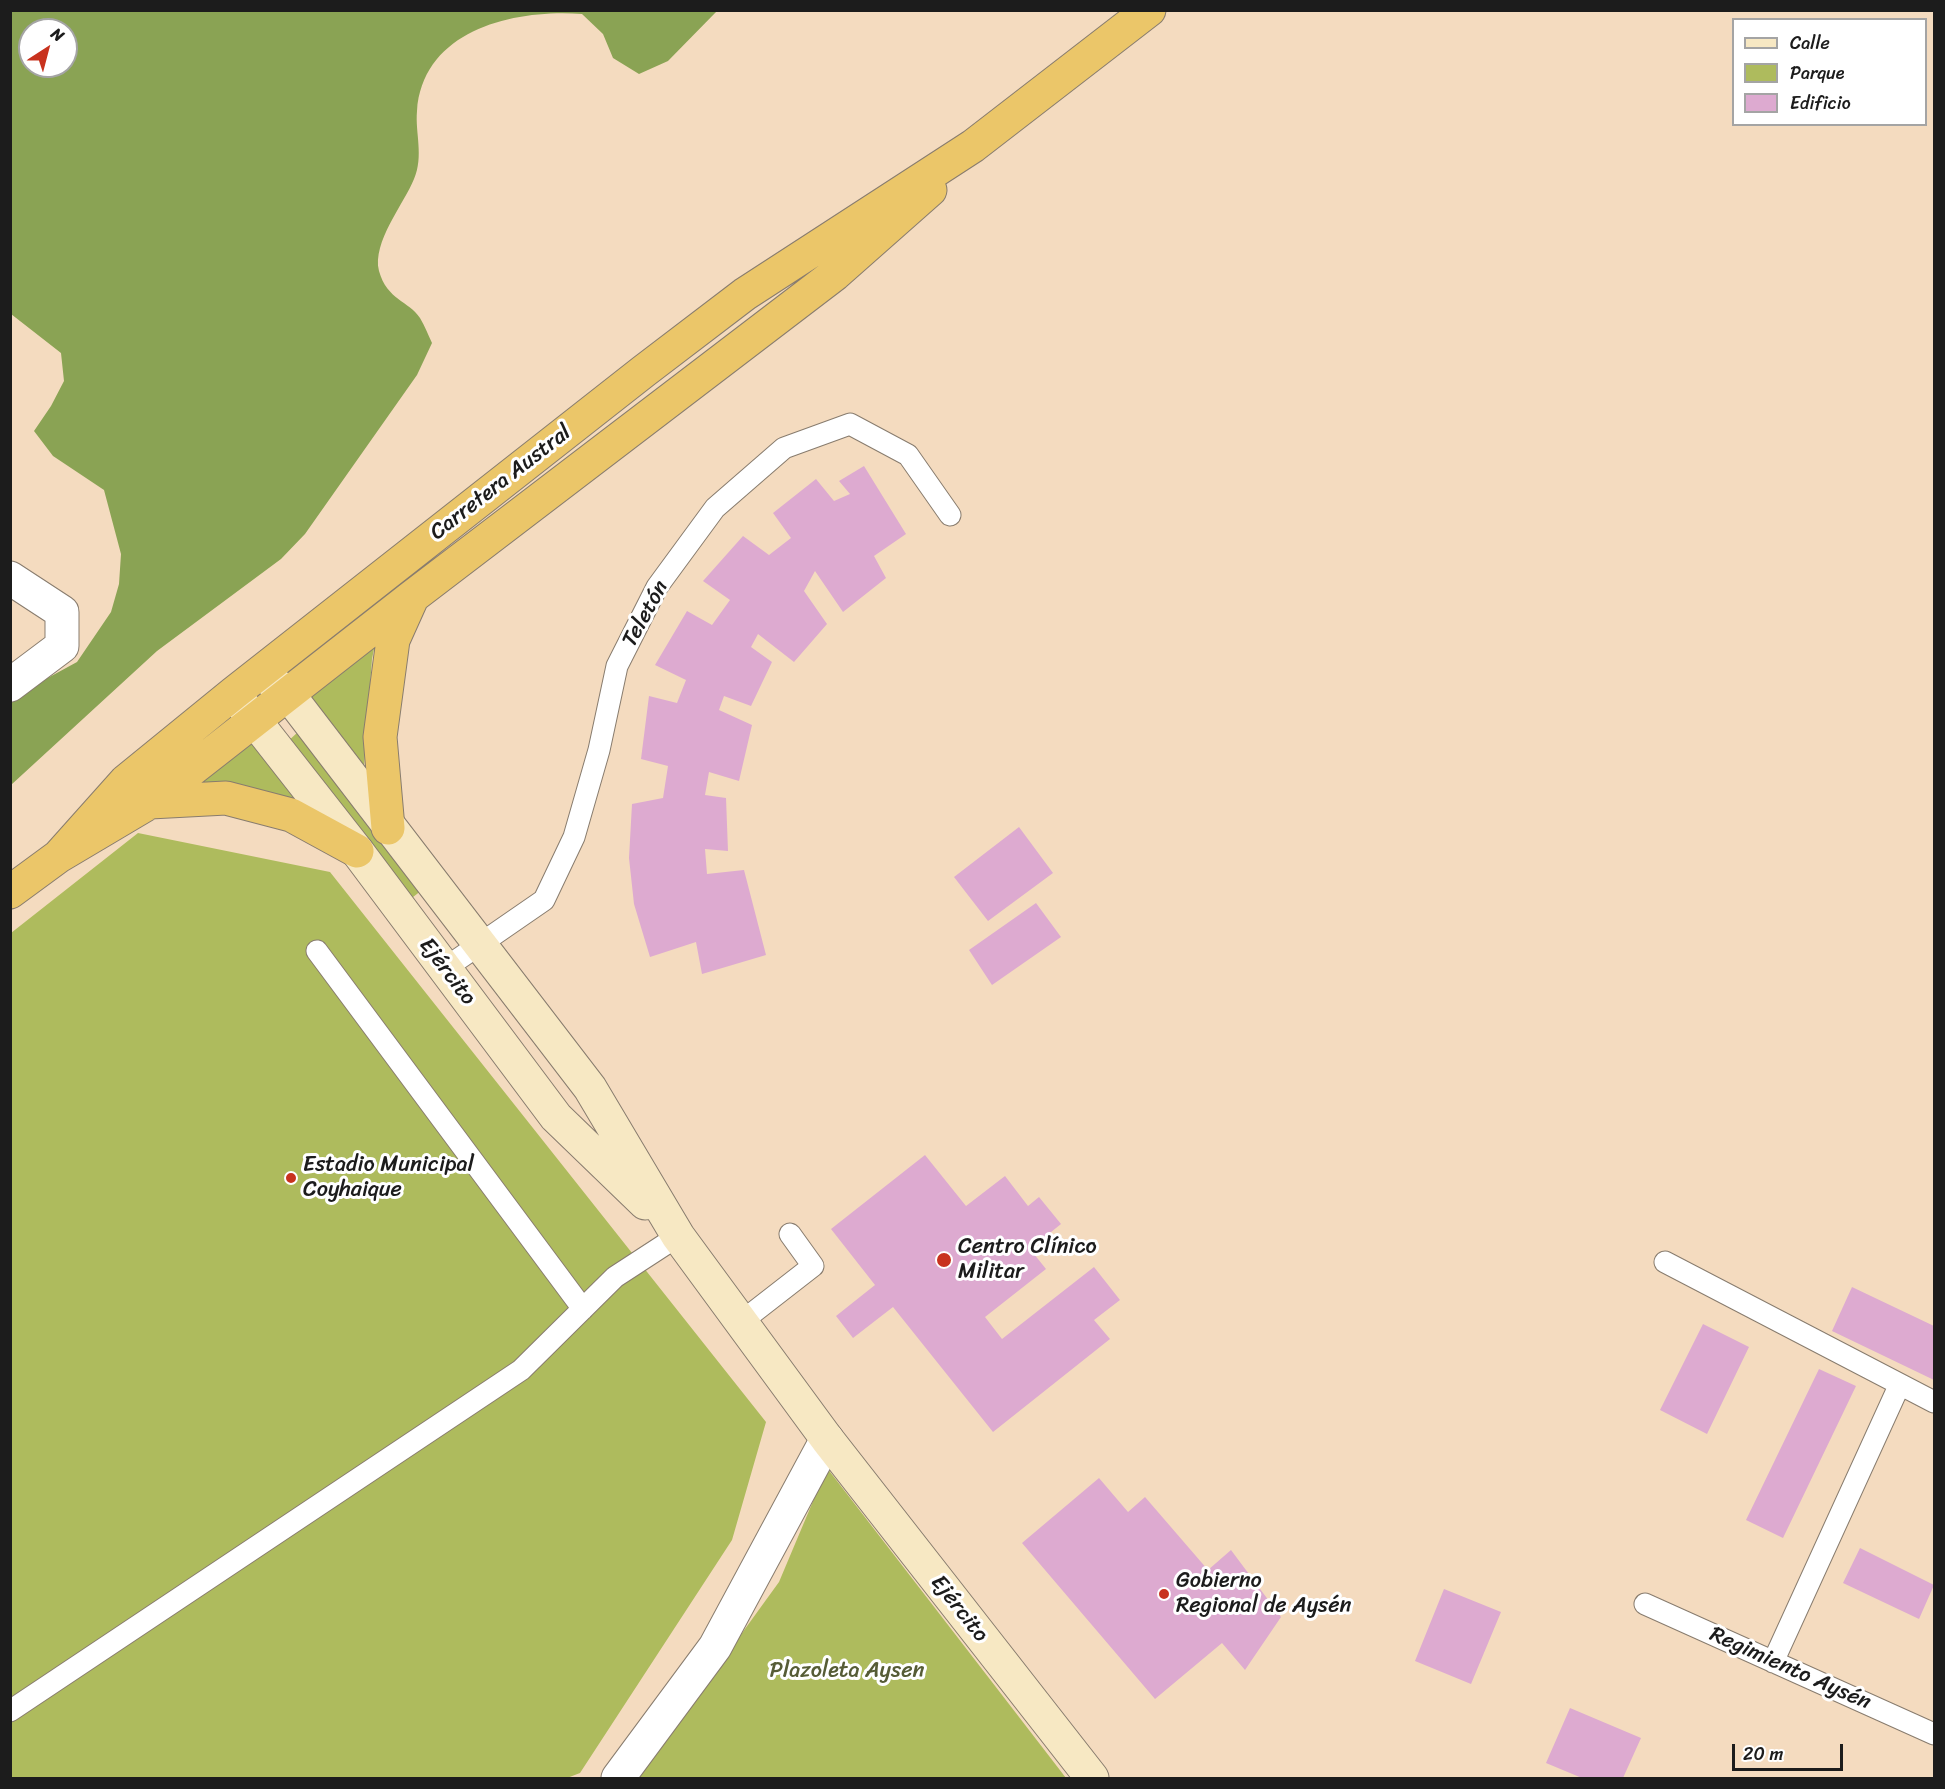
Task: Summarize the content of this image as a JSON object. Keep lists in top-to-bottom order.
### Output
{
  "streets": {
    "highway": ["Carretera Austral"],
    "street": ["Ejército"],
    "lane": ["Teletón", "Regimiento Aysén"]
  },
  "crossings": [
    ["Carretera Austral", "Ejército"],
    ["Teletón", "Ejército"]
  ],
  "parks": ["Plazoleta Aysen"],
  "places": ["Estadio Municipal Coyhaique", "Centro Clínico Militar", "Gobierno Regional de Aysén"],
  "legend": ["Calle", "Parque", "Edificio"],
  "scale_bar": "20 m",
  "north": "top right"
}
